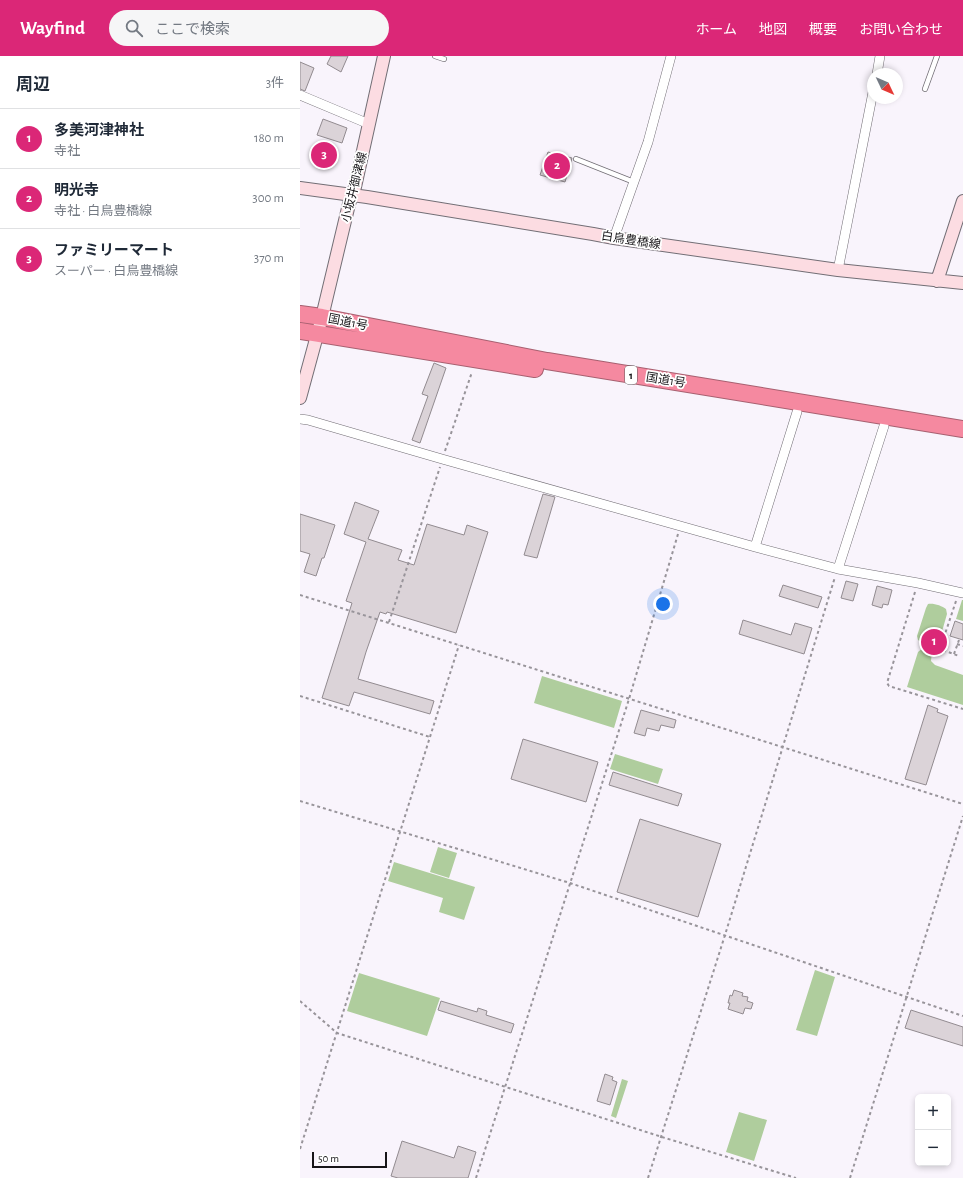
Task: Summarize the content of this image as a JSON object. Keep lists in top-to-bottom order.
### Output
{
  "streets": {
    "highway": ["国道1号", "1"],
    "main road": ["小坂井御津線", "白鳥豊橋線"]
  },
  "crossings": [
    ["小坂井御津線", "白鳥豊橋線"],
    ["小坂井御津線", "国道1号"]
  ],
  "scale_bar": "50 m",
  "north": "bottom right",
  "page": {
    "header": "Wayfind",
    "search": "ここで検索",
    "nav": [
      "ホーム",
      "地図",
      "概要",
      "お問い合わせ"
    ],
    "heading": ["周辺", "3件"],
    "list": [
      {
        "mark": "1",
        "name": "多美河津神社",
        "note": "寺社",
        "value": "180 m"
      },
      {
        "mark": "2",
        "name": "明光寺",
        "note": "寺社 · 白鳥豊橋線",
        "value": "300 m"
      },
      {
        "mark": "3",
        "name": "ファミリーマート",
        "note": "スーパー · 白鳥豊橋線",
        "value": "370 m"
      }
    ],
    "pins": ["3", "2", "1"],
    "map_buttons": ["+", "−"],
    "scale": "50 m"
  }
}
